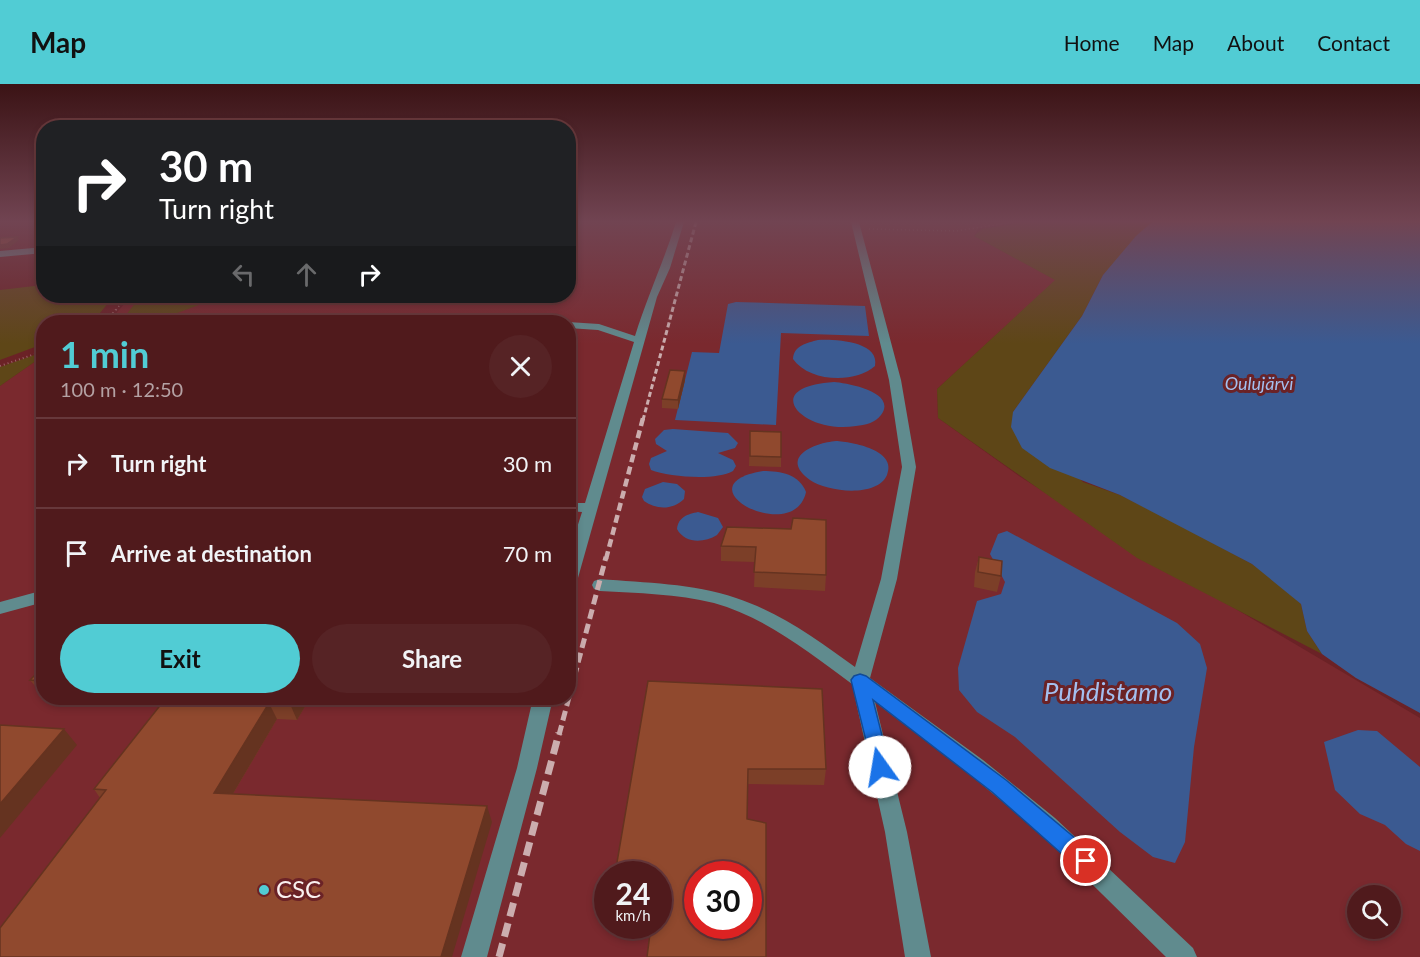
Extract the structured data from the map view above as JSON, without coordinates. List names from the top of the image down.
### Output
{
  "water": ["Oulujärvi", "Puhdistamo"],
  "places": ["CSC"],
  "page": {
    "header": "Map",
    "nav": [
      "Home",
      "Map",
      "About",
      "Contact"
    ],
    "turn": ["30 m", "Turn right"],
    "heading": ["1 min", "100 m · 12:50"],
    "list": [
      {
        "name": "Turn right",
        "value": "30 m"
      },
      {
        "name": "Arrive at destination",
        "value": "70 m"
      }
    ],
    "buttons": ["Exit", "Share"],
    "speed": "24 km/h",
    "limit": "30"
  }
}
